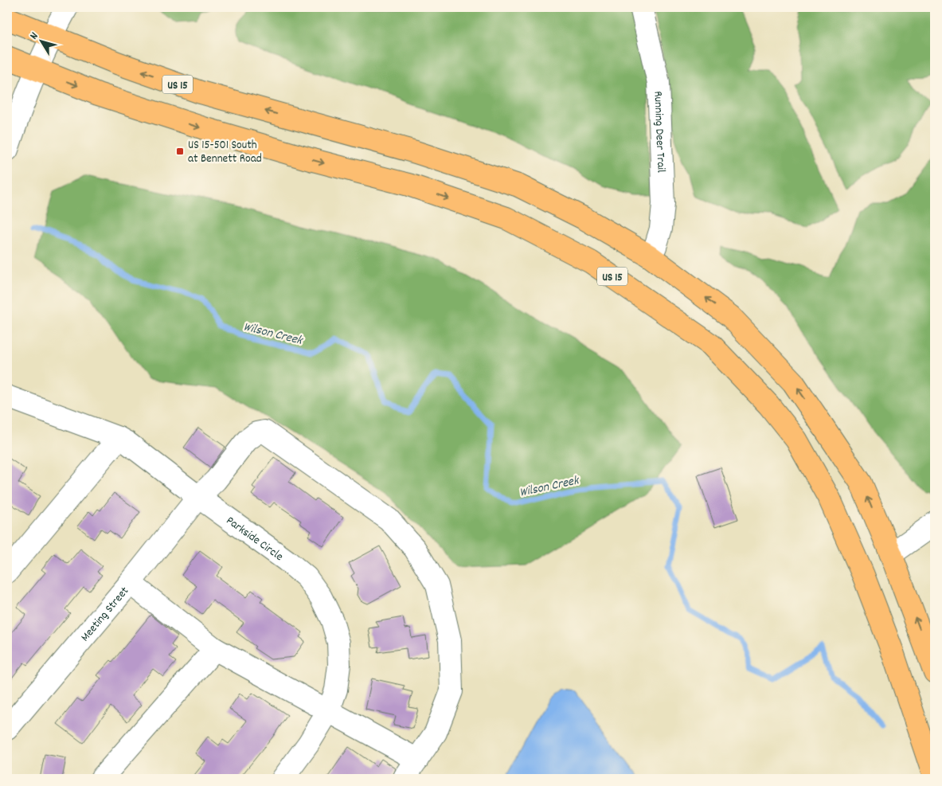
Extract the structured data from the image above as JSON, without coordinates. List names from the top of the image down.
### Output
{
  "streets": {
    "highway": ["US 15"],
    "street": ["Running Deer Trail", "Parkside Circle", "Meeting Street"]
  },
  "crossings": [
    ["US 15", "Running Deer Trail"],
    ["Parkside Circle", "Meeting Street"]
  ],
  "water": ["Wilson Creek"],
  "places": {
    "transit": ["US 15-501 South at Bennett Road"]
  },
  "north": "top left"
}
